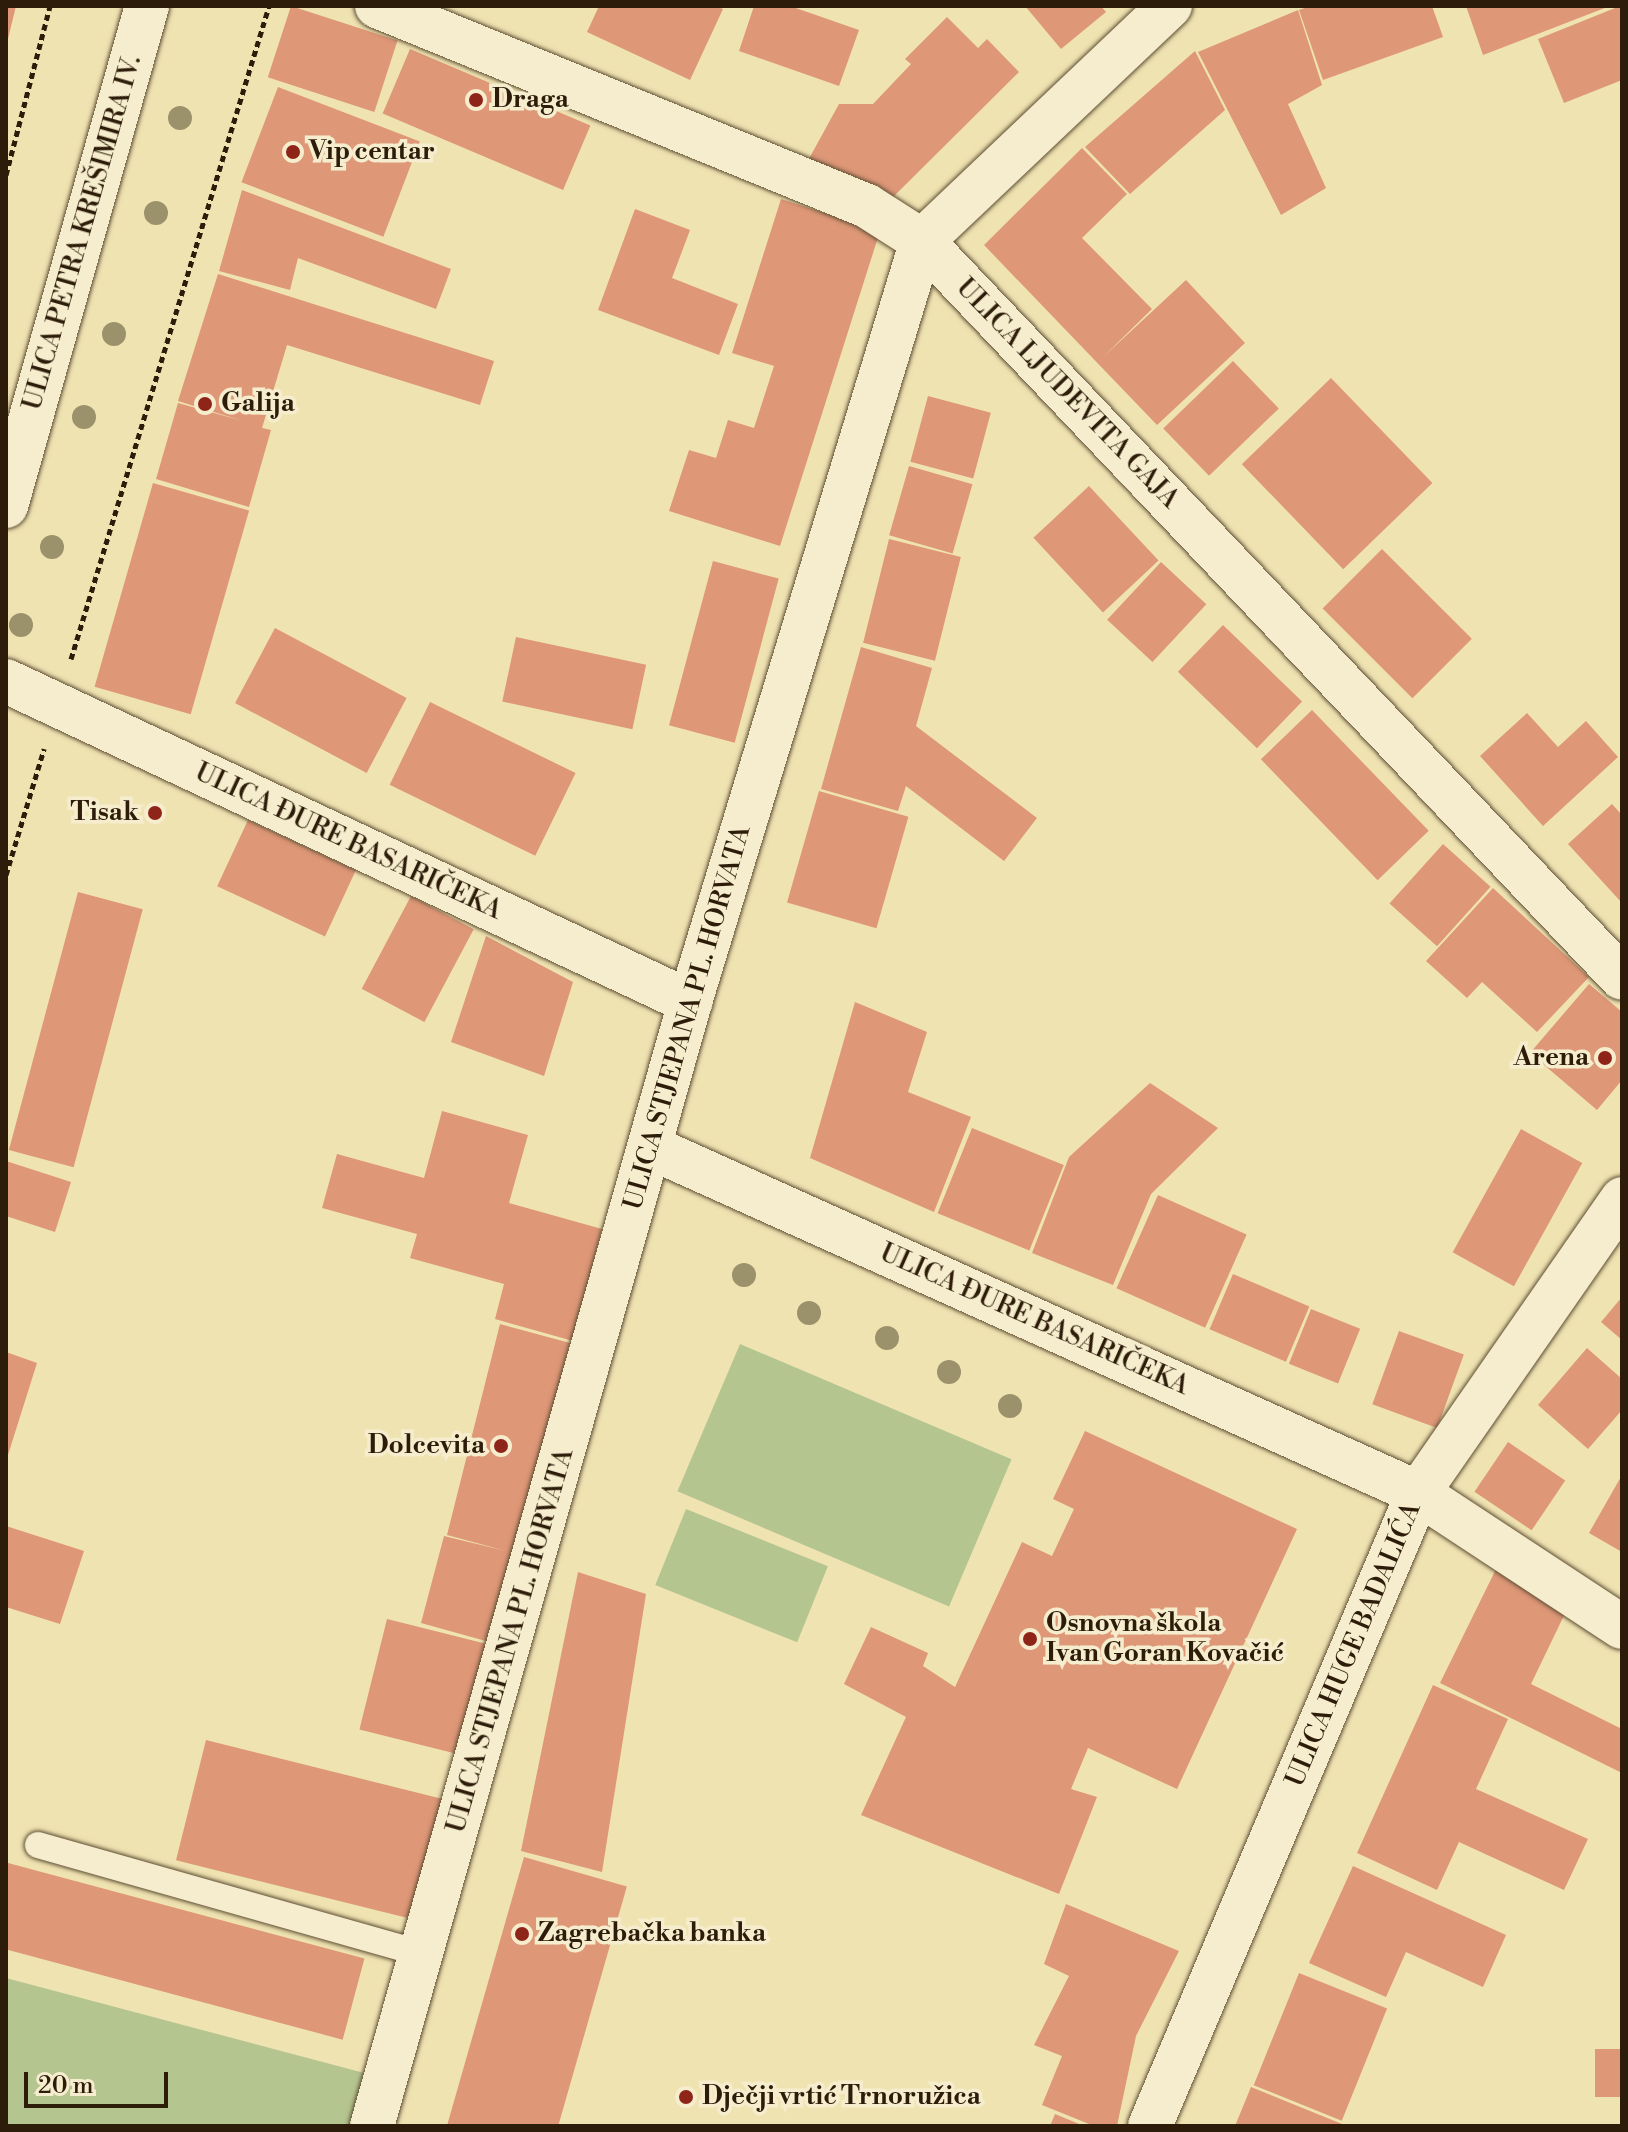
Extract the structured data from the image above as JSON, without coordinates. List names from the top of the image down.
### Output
{
  "streets": {
    "street": [
      "ULICA PETRA KREŠIMIRA IV.",
      "ULICA LJUDEVITA GAJA",
      "ULICA ĐURE BASARIČEKA",
      "ULICA STJEPANA PL. HORVATA",
      "ULICA HUGE BADALIĆA"
    ]
  },
  "crossings": [
    ["ULICA LJUDEVITA GAJA", "ULICA STJEPANA PL. HORVATA"],
    ["ULICA ĐURE BASARIČEKA", "ULICA STJEPANA PL. HORVATA"],
    ["ULICA ĐURE BASARIČEKA", "ULICA HUGE BADALIĆA"]
  ],
  "places": [
    "Draga",
    "Vip centar",
    "Galija",
    "Tisak",
    "Arena",
    "Dolcevita",
    "Osnovna škola Ivan Goran Kovačić",
    "Zagrebačka banka",
    "Dječji vrtić Trnoružica"
  ],
  "scale_bar": "20 m"
}
